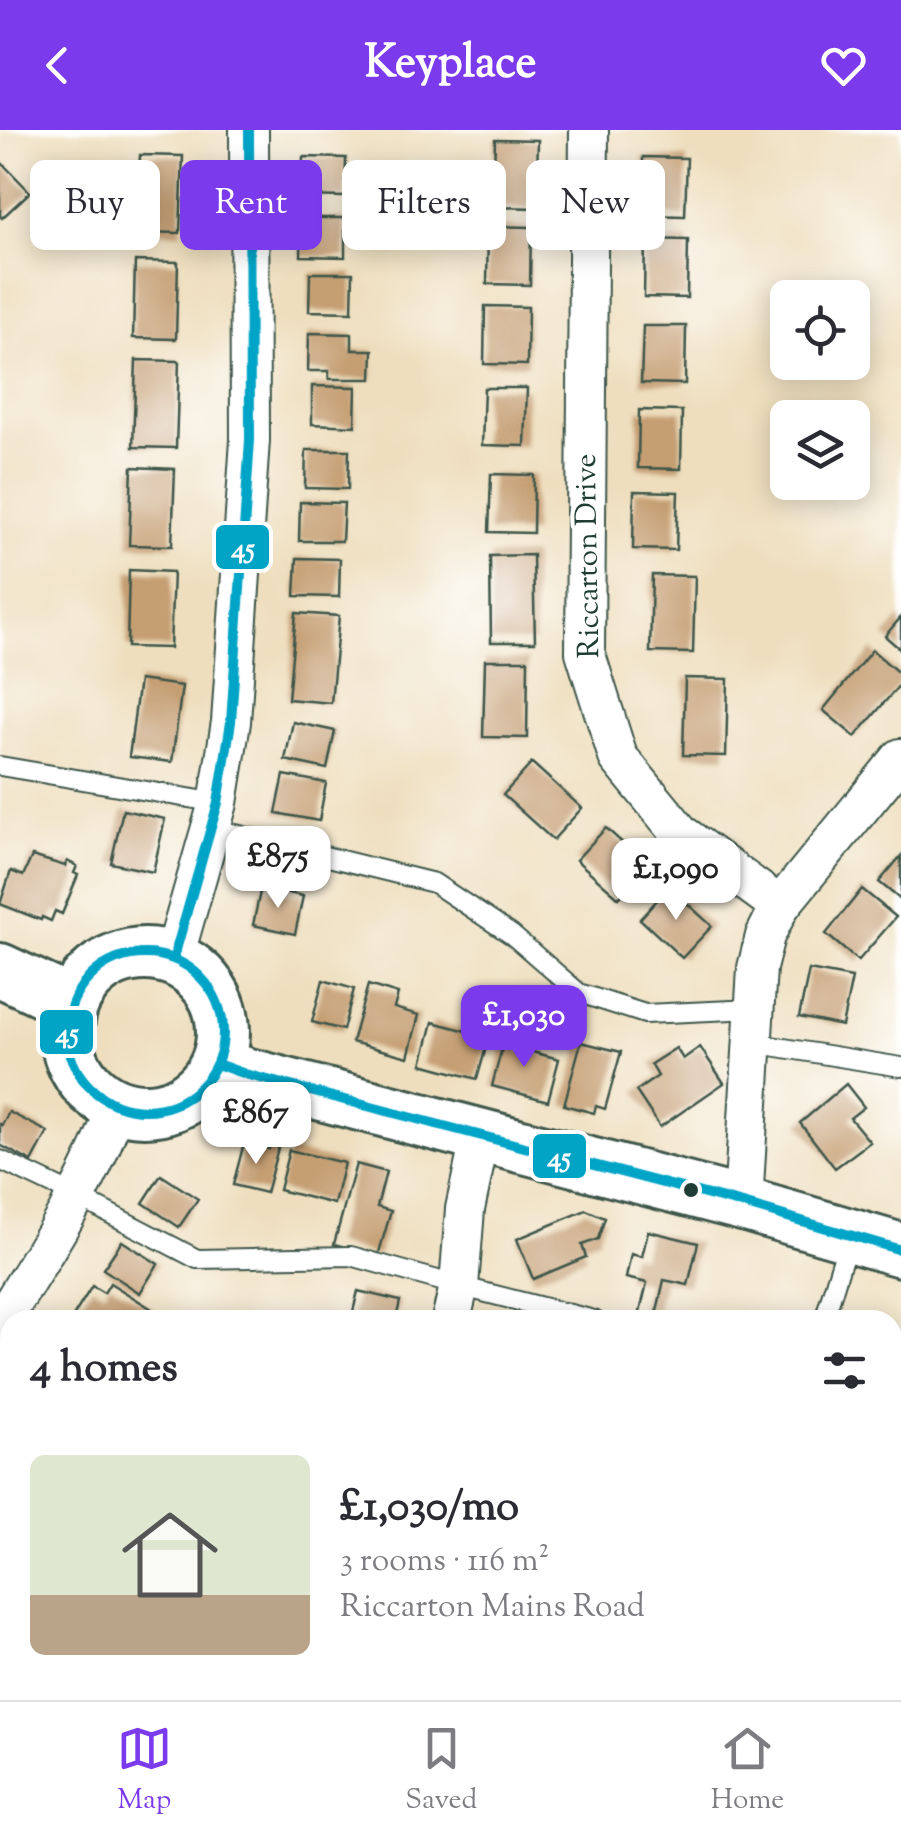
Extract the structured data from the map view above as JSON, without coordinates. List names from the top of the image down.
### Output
{
  "streets": {
    "street": ["Riccarton Drive"]
  },
  "lines": ["transit line 45"],
  "page": {
    "header": "Keyplace",
    "chip": [
      "Buy",
      "Rent",
      "Filters",
      "New"
    ],
    "price": [
      "£875",
      "£1,090",
      "£1,030",
      "£867"
    ],
    "heading": "4 homes",
    "list": [
      {
        "name": "£1,030/mo",
        "note": "3 rooms · 116 m² · Riccarton Mains Road"
      }
    ],
    "tabs": ["Map", "Saved", "Home"]
  }
}
